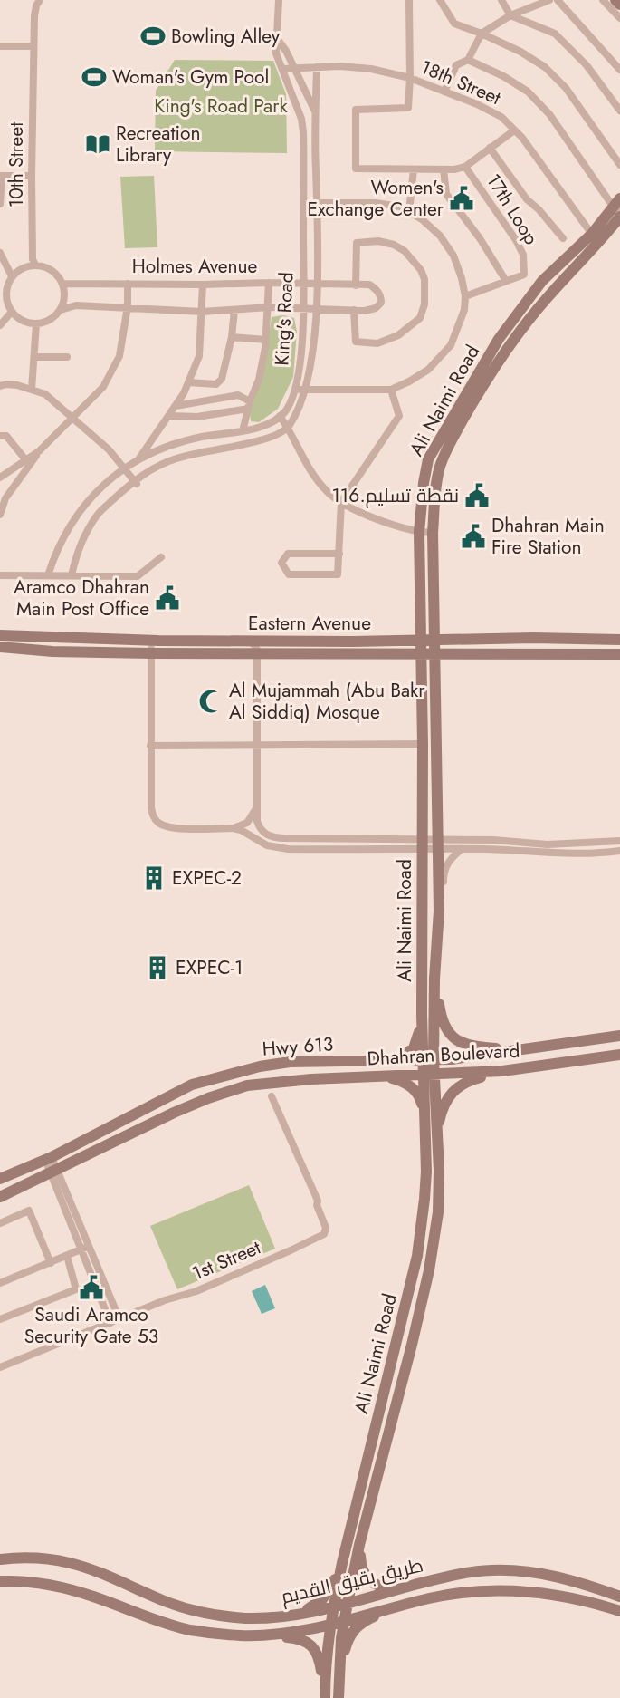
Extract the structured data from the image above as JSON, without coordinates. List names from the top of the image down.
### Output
{
  "streets": {
    "main road": [
      "Ali Naimi Road",
      "Eastern Avenue",
      "Hwy 613",
      "Dhahran Boulevard",
      "طريق بقيق القديم"
    ],
    "street": [
      "18th Street",
      "10th Street",
      "17th Loop",
      "Holmes Avenue",
      "King's Road",
      "1st Street"
    ]
  },
  "crossings": [
    ["18th Street", "King's Road"],
    ["18th Street", "Ali Naimi Road"],
    ["10th Street", "Holmes Avenue"],
    ["Holmes Avenue", "King's Road"],
    ["Ali Naimi Road", "Eastern Avenue"],
    ["Ali Naimi Road", "Hwy 613"],
    ["Ali Naimi Road", "Dhahran Boulevard"],
    ["Ali Naimi Road", "طريق بقيق القديم"]
  ],
  "parks": ["King's Road Park"],
  "places": {
    "sports": ["Bowling Alley", "Woman's Gym Pool"],
    "library": ["Recreation Library"],
    "public building": [
      "Women's Exchange Center",
      "نقطة تسليم.116",
      "Dhahran Main Fire Station",
      "Aramco Dhahran Main Post Office",
      "Saudi Aramco Security Gate 53"
    ],
    "mosque": ["Al Mujammah (Abu Bakr Al Siddiq) Mosque"],
    "building": ["EXPEC-2", "EXPEC-1"]
  }
}
